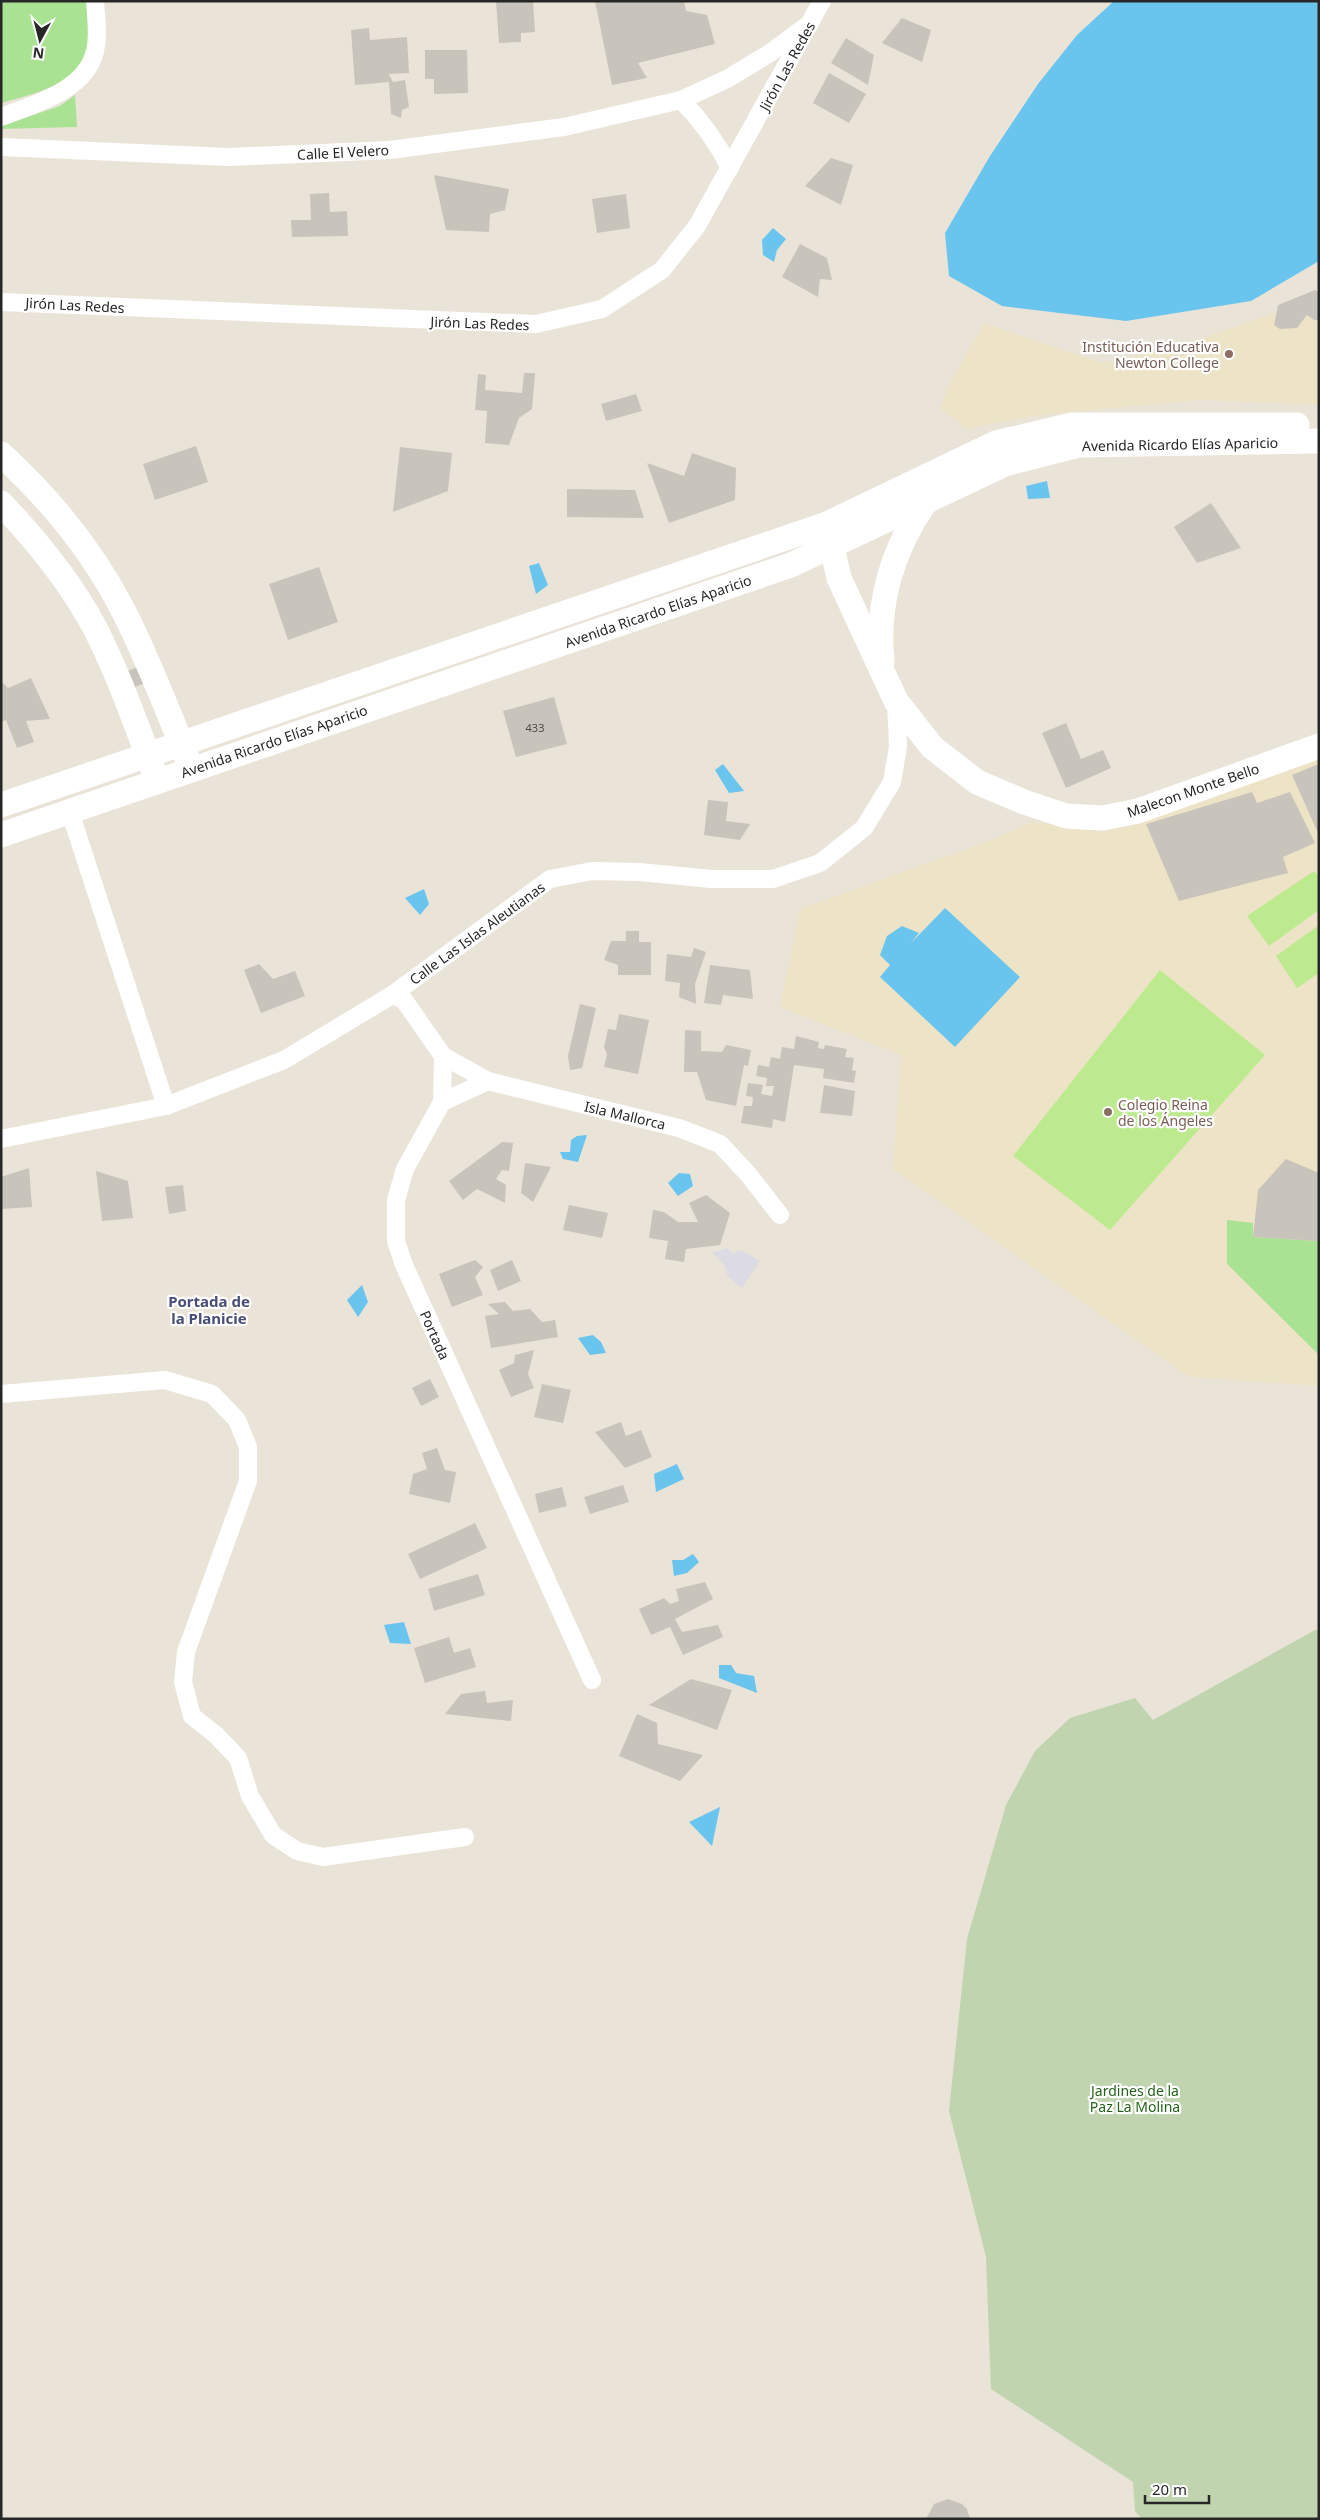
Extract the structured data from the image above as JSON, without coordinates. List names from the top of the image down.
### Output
{
  "streets": {
    "street": [
      "Jirón Las Redes",
      "Calle El Velero",
      "Avenida Ricardo Elías Aparicio",
      "Malecon Monte Bello",
      "Calle Las Islas Aleutianas",
      "Isla Mallorca",
      "Portada"
    ]
  },
  "crossings": [
    ["Jirón Las Redes", "Calle El Velero"],
    ["Avenida Ricardo Elías Aparicio", "Malecon Monte Bello"],
    ["Malecon Monte Bello", "Calle Las Islas Aleutianas"],
    ["Isla Mallorca", "Portada"]
  ],
  "districts": ["Portada de la Planicie"],
  "parks": ["Jardines de la Paz La Molina"],
  "places": ["Institución Educativa Newton College", "Colegio Reina de los Ángeles"],
  "house_numbers": ["433"],
  "scale_bar": "20 m",
  "north": "bottom"
}
